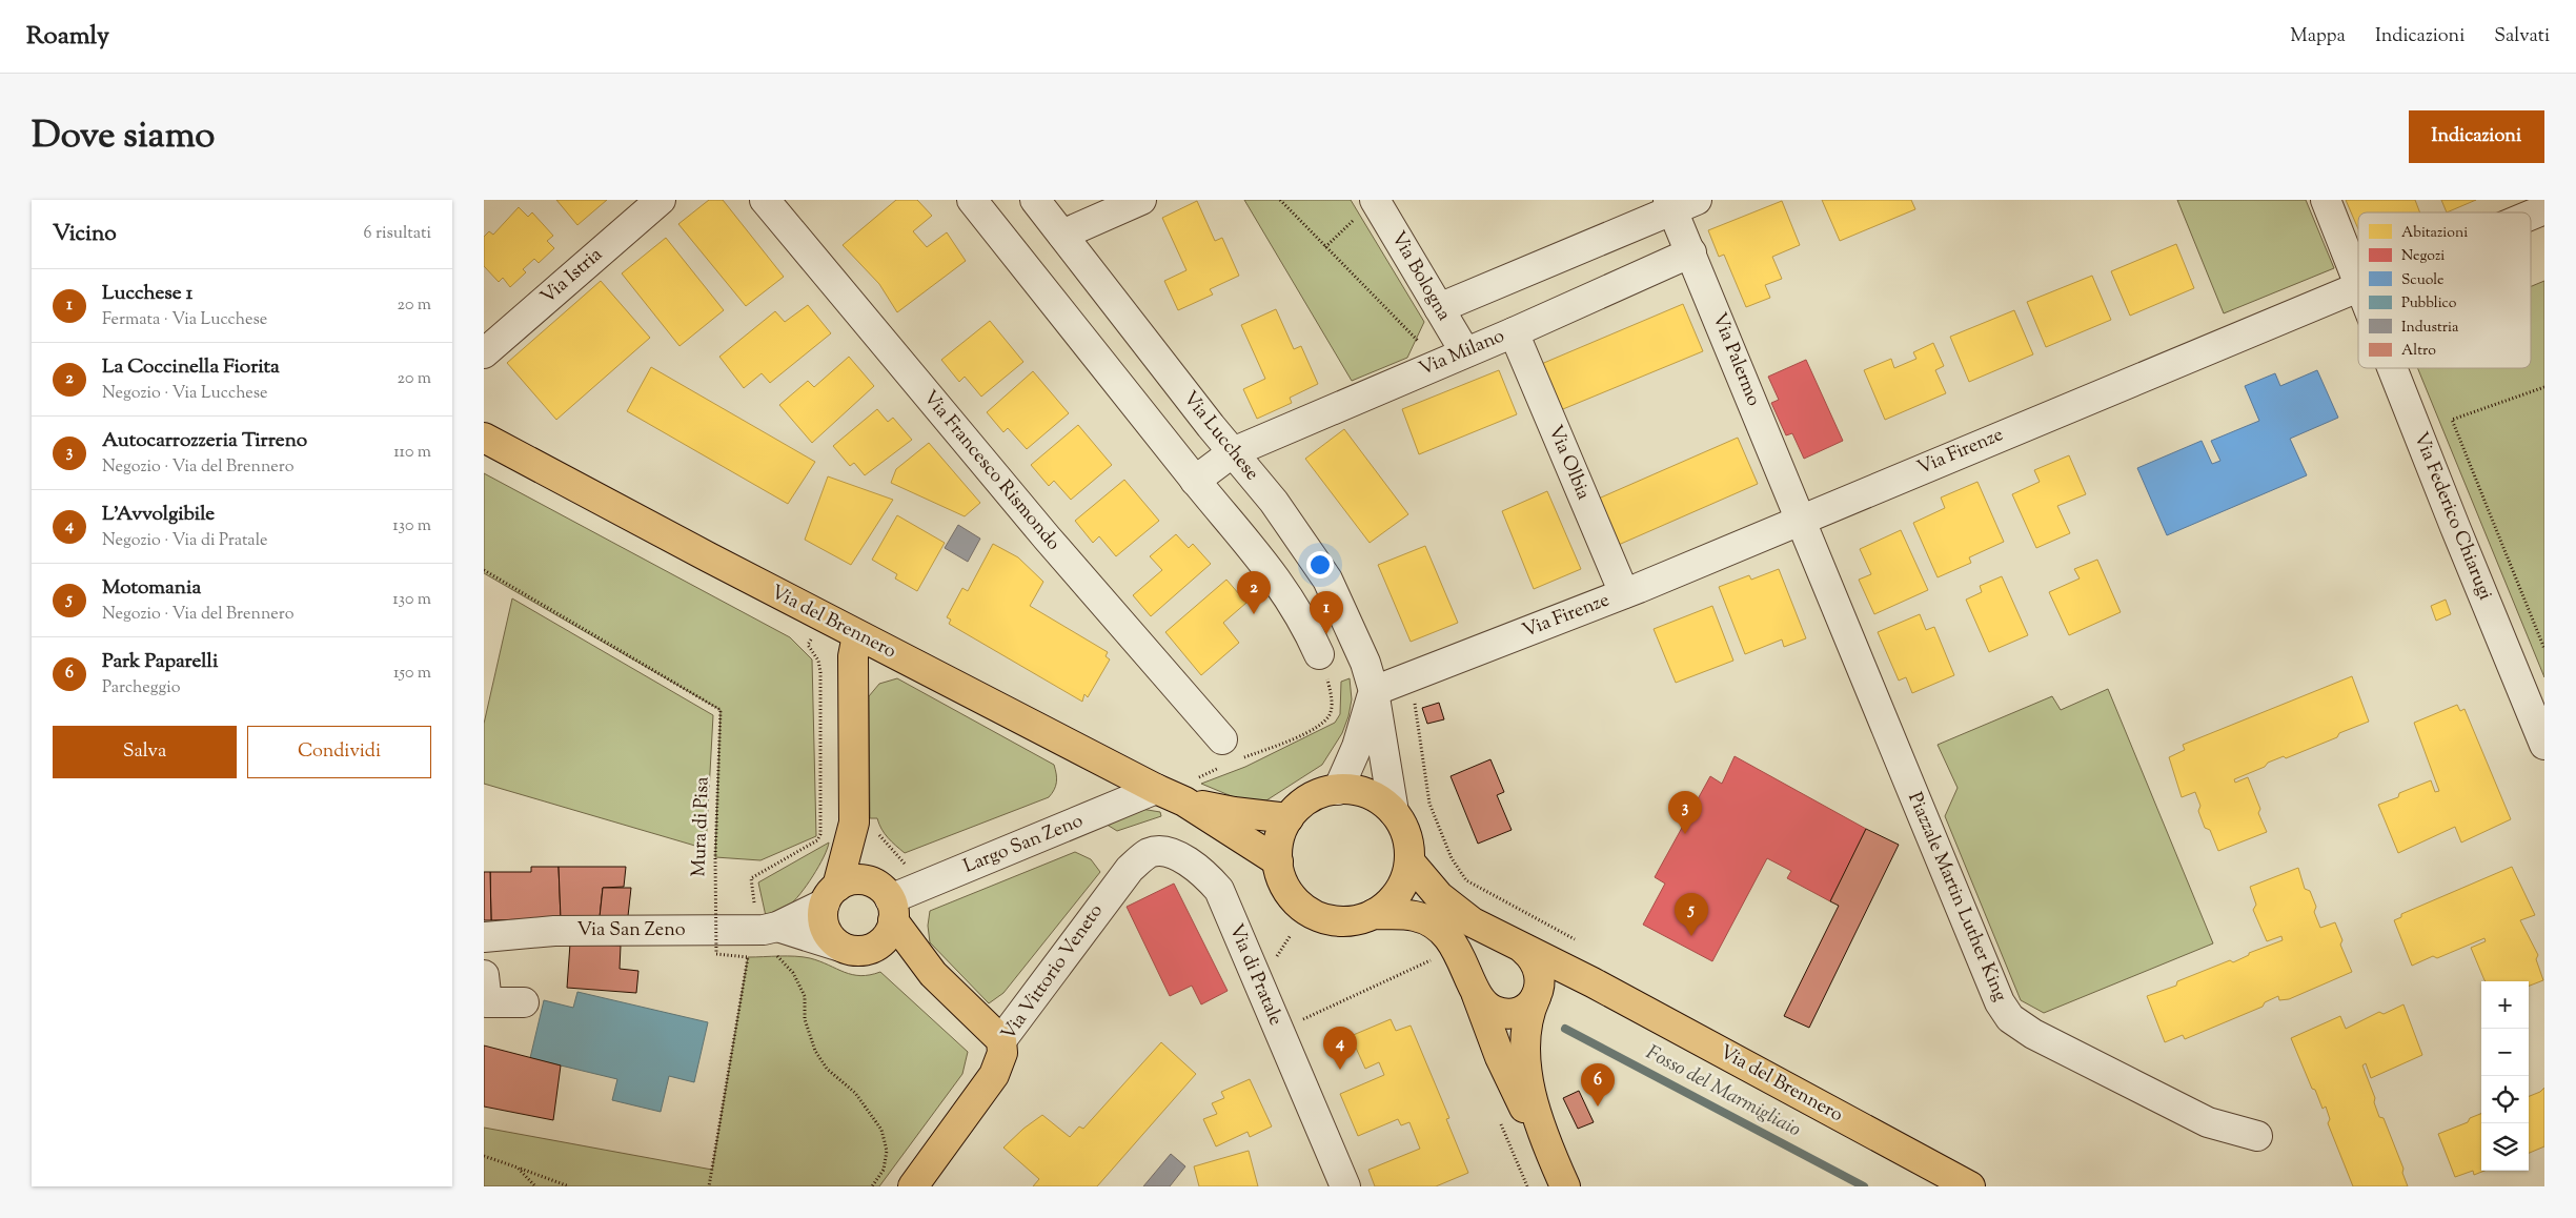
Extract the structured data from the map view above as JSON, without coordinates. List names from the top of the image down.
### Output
{
  "streets": {
    "main road": ["Via del Brennero", "Via Vittorio Veneto"],
    "street": [
      "Via Istria",
      "Via Bologna",
      "Via Milano",
      "Via Palermo",
      "Via Lucchese",
      "Via Firenze",
      "Via Olbia",
      "Via Francesco Rismondo",
      "Via Federico Chiarugi",
      "Largo San Zeno",
      "Piazzale Martin Luther King",
      "Via San Zeno",
      "Via di Pratale"
    ],
    "path": ["Mura di Pisa"]
  },
  "crossings": [
    ["Via Bologna", "Via Milano"],
    ["Via Milano", "Via Palermo"],
    ["Via Milano", "Via Lucchese"],
    ["Via Milano", "Via Olbia"],
    ["Via Palermo", "Via Firenze"],
    ["Via Palermo", "Piazzale Martin Luther King"],
    ["Via Lucchese", "Via Firenze"],
    ["Via Lucchese", "Via del Brennero"],
    ["Via Firenze", "Via Olbia"],
    ["Via Firenze", "Piazzale Martin Luther King"],
    ["Via del Brennero", "Largo San Zeno"],
    ["Mura di Pisa", "Via San Zeno"],
    ["Largo San Zeno", "Via San Zeno"],
    ["Via Vittorio Veneto", "Via di Pratale"]
  ],
  "water": ["Fosso del Marmigliaio"],
  "legend": [
    "Abitazioni",
    "Negozi",
    "Scuole",
    "Pubblico",
    "Industria",
    "Altro"
  ],
  "page": {
    "header": "Roamly",
    "nav": ["Mappa", "Indicazioni", "Salvati"],
    "title": "Dove siamo",
    "buttons": [
      "Indicazioni",
      ["Salva", "Condividi"]
    ],
    "heading": ["Vicino", "6 risultati"],
    "list": [
      {
        "mark": "1",
        "name": "Lucchese 1",
        "note": "Fermata · Via Lucchese",
        "value": "20 m"
      },
      {
        "mark": "2",
        "name": "La Coccinella Fiorita",
        "note": "Negozio · Via Lucchese",
        "value": "20 m"
      },
      {
        "mark": "3",
        "name": "Autocarrozzeria Tirreno",
        "note": "Negozio · Via del Brennero",
        "value": "110 m"
      },
      {
        "mark": "4",
        "name": "L'Avvolgibile",
        "note": "Negozio · Via di Pratale",
        "value": "130 m"
      },
      {
        "mark": "5",
        "name": "Motomania",
        "note": "Negozio · Via del Brennero",
        "value": "130 m"
      },
      {
        "mark": "6",
        "name": "Park Paparelli",
        "note": "Parcheggio",
        "value": "150 m"
      }
    ],
    "pins": [
      "2",
      "1",
      "3",
      "5",
      "4",
      "6"
    ],
    "map_buttons": ["+", "−"]
  }
}
